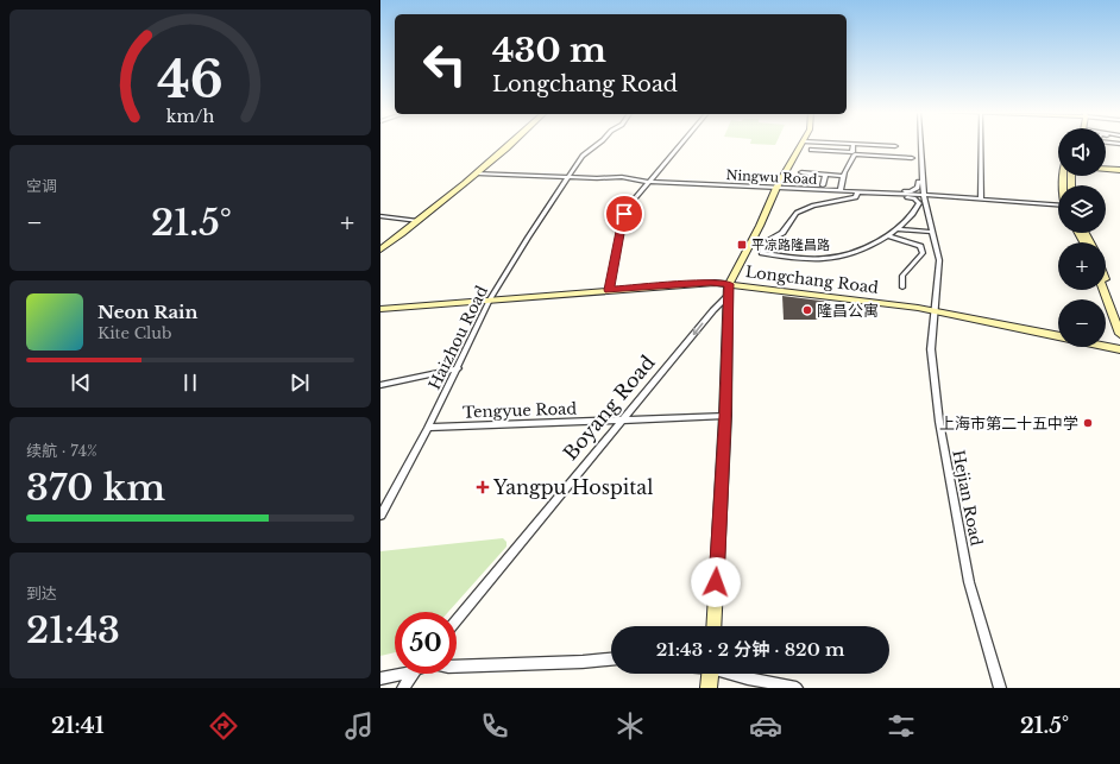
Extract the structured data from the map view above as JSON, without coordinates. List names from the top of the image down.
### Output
{
  "streets": {
    "main road": ["Longchang Road"],
    "street": [
      "Ningwu Road",
      "Haizhou Road",
      "Boyang Road",
      "Tengyue Road",
      "Hejian Road"
    ]
  },
  "crossings": [
    ["Ningwu Road", "Haizhou Road"],
    ["Ningwu Road", "Hejian Road"],
    ["Longchang Road", "Haizhou Road"],
    ["Longchang Road", "Boyang Road"],
    ["Longchang Road", "Hejian Road"],
    ["Haizhou Road", "Tengyue Road"],
    ["Boyang Road", "Tengyue Road"]
  ],
  "one_way": ["Boyang Road"],
  "places": {
    "transit": ["平凉路隆昌路"],
    "other": ["隆昌公寓", "上海市第二十五中学"],
    "health": ["Yangpu Hospital"]
  },
  "page": {
    "turn": ["430 m", "Longchang Road"],
    "map_buttons": ["+", "−"],
    "tile": [
      "空调",
      ["续航 · 74%", "370 km"],
      ["到达", "21:43"]
    ],
    "heat": ["−", "21.5°", "+"],
    "song": ["Neon Rain", "Kite Club"],
    "limit": "50",
    "trip": "21:43 · 2 分钟 · 820 m",
    "tabs": ["21:41", "21.5°"],
    "gauge": ["46", "km/h"]
  }
}
